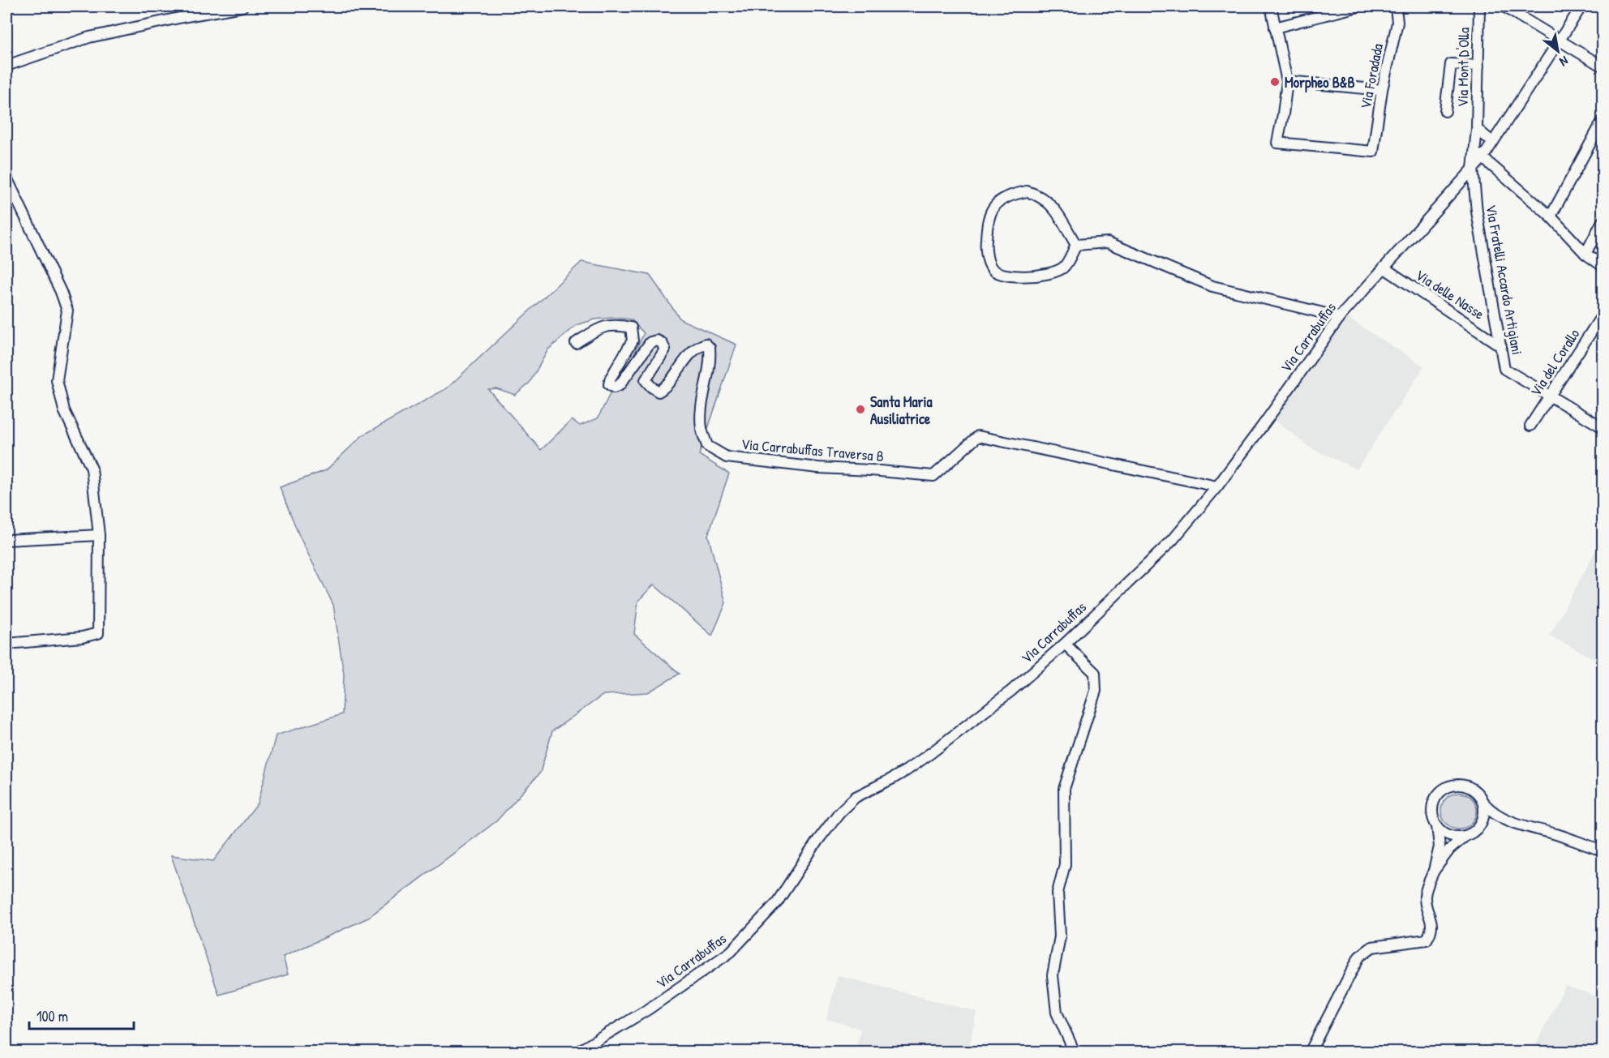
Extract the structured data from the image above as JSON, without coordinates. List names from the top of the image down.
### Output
{
  "streets": {
    "street": [
      "Via Mont D'Olla",
      "Via Foradada",
      "Via Fratelli Accardo Artigiani",
      "Via delle Nasse",
      "Via Carrabuffas",
      "Via del Corallo",
      "Via Carrabuffas Traversa B"
    ]
  },
  "crossings": [
    ["Via Mont D'Olla", "Via Fratelli Accardo Artigiani"],
    ["Via Mont D'Olla", "Via Carrabuffas"],
    ["Via Fratelli Accardo Artigiani", "Via delle Nasse"],
    ["Via Fratelli Accardo Artigiani", "Via Carrabuffas"],
    ["Via Fratelli Accardo Artigiani", "Via del Corallo"],
    ["Via delle Nasse", "Via Carrabuffas"],
    ["Via Carrabuffas", "Via Carrabuffas Traversa B"]
  ],
  "places": ["Morpheo B&B", "Santa Maria Ausiliatrice"],
  "scale_bar": "100 m",
  "north": "bottom right"
}
